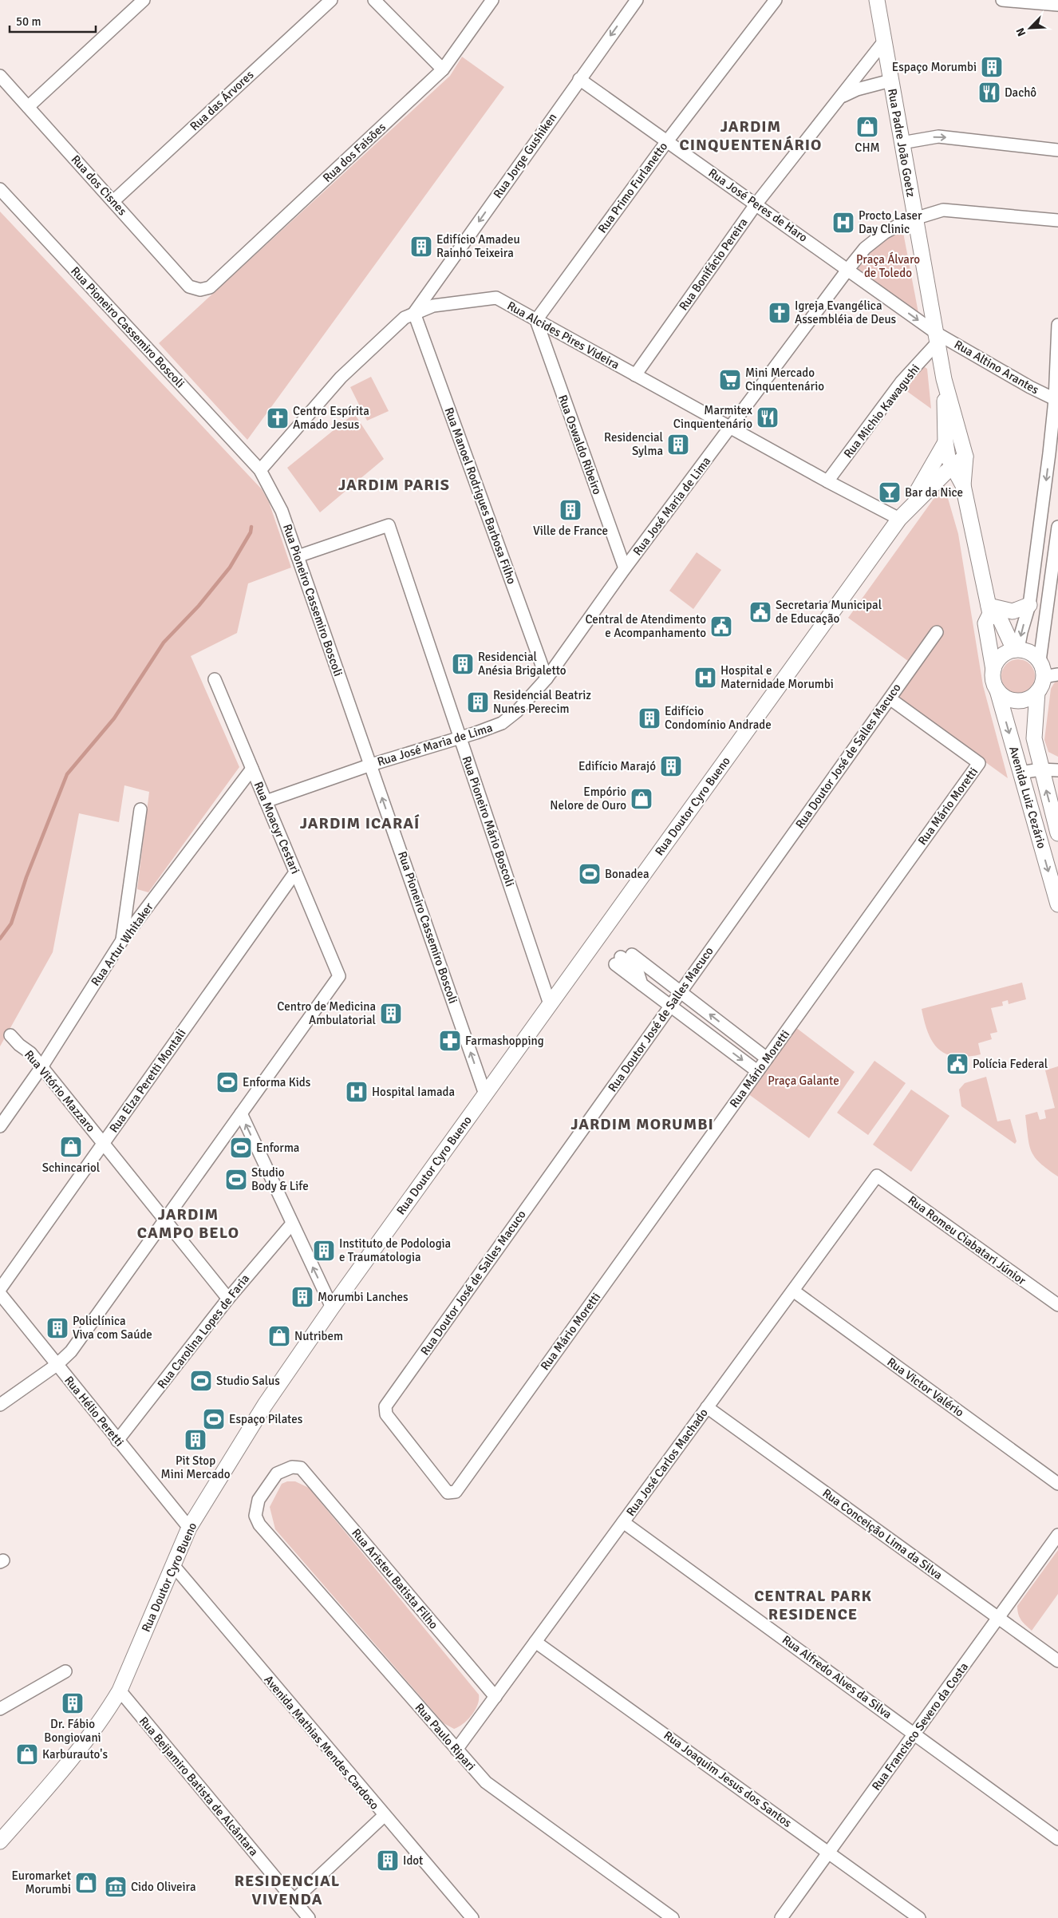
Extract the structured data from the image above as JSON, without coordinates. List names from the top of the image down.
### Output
{
  "streets": {
    "street": [
      "Rua das Árvores",
      "Rua Padre João Goetz",
      "Rua dos Faisões",
      "Rua Jorge Gushiken",
      "Rua dos Cisnes",
      "Rua Primo Furlanetto",
      "Rua José Peres de Haro",
      "Rua Bonifácio Pereira",
      "Rua Pioneiro Cassemiro Boscoli",
      "Rua Alcides Pires Videira",
      "Rua Altino Arantes",
      "Rua Michio Kawagushi",
      "Rua Oswaldo Ribeiro",
      "Rua Manoel Rodrigues Barbosa Filho",
      "Rua José Maria de Lima",
      "Rua Doutor José de Salles Macuco",
      "Avenida Luiz Cezário",
      "Rua Doutor Cyro Bueno",
      "Rua Mário Moretti",
      "Rua Pioneiro Mário Boscoli",
      "Rua Moacyr Cestari",
      "Rua Artur Whitaker",
      "Rua Elza Peretti Montali",
      "Rua Vitório Mazzaro",
      "Rua Romeu Ciabatari Júnior",
      "Rua Carolina Lopes de Faria",
      "Rua Victor Valério",
      "Rua Hélio Peretti",
      "Rua José Carlos Machado",
      "Rua Conceição Lima da Silva",
      "Rua Aristeu Batista Filho",
      "Rua Alfredo Alves da Silva",
      "Rua Francisco Severo da Costa",
      "Rua Paulo Ripari",
      "Avenida Mathias Mendes Cardoso",
      "Rua Joaquim Jesus dos Santos",
      "Rua Beijamiro Batista de Alcântara"
    ]
  },
  "crossings": [
    ["Rua das Árvores", "Rua dos Cisnes"],
    ["Rua Padre João Goetz", "Rua José Peres de Haro"],
    ["Rua Padre João Goetz", "Rua Bonifácio Pereira"],
    ["Rua Padre João Goetz", "Rua Altino Arantes"],
    ["Rua Padre João Goetz", "Rua Michio Kawagushi"],
    ["Rua Padre João Goetz", "Rua José Maria de Lima"],
    ["Rua Padre João Goetz", "Rua Doutor Cyro Bueno"],
    ["Rua dos Faisões", "Rua dos Cisnes"],
    ["Rua Jorge Gushiken", "Rua José Peres de Haro"],
    ["Rua Jorge Gushiken", "Rua Alcides Pires Videira"],
    ["Rua Jorge Gushiken", "Rua Manoel Rodrigues Barbosa Filho"],
    ["Rua Primo Furlanetto", "Rua José Peres de Haro"],
    ["Rua Primo Furlanetto", "Rua Alcides Pires Videira"],
    ["Rua Primo Furlanetto", "Rua Oswaldo Ribeiro"],
    ["Rua José Peres de Haro", "Rua Bonifácio Pereira"],
    ["Rua José Peres de Haro", "Rua Altino Arantes"],
    ["Rua José Peres de Haro", "Rua Michio Kawagushi"],
    ["Rua José Peres de Haro", "Rua José Maria de Lima"],
    ["Rua Bonifácio Pereira", "Rua Alcides Pires Videira"],
    ["Rua Pioneiro Cassemiro Boscoli", "Rua Alcides Pires Videira"],
    ["Rua Pioneiro Cassemiro Boscoli", "Rua José Maria de Lima"],
    ["Rua Pioneiro Cassemiro Boscoli", "Rua Doutor Cyro Bueno"],
    ["Rua Pioneiro Cassemiro Boscoli", "Rua Pioneiro Mário Boscoli"],
    ["Rua Alcides Pires Videira", "Rua Michio Kawagushi"],
    ["Rua Alcides Pires Videira", "Rua Oswaldo Ribeiro"],
    ["Rua Alcides Pires Videira", "Rua Manoel Rodrigues Barbosa Filho"],
    ["Rua Alcides Pires Videira", "Rua José Maria de Lima"],
    ["Rua Alcides Pires Videira", "Rua Doutor Cyro Bueno"],
    ["Rua Altino Arantes", "Rua Michio Kawagushi"],
    ["Rua Oswaldo Ribeiro", "Rua José Maria de Lima"],
    ["Rua Manoel Rodrigues Barbosa Filho", "Rua José Maria de Lima"],
    ["Rua José Maria de Lima", "Rua Pioneiro Mário Boscoli"],
    ["Rua José Maria de Lima", "Rua Moacyr Cestari"],
    ["Rua Doutor José de Salles Macuco", "Rua Mário Moretti"],
    ["Rua Doutor Cyro Bueno", "Rua Pioneiro Mário Boscoli"],
    ["Rua Doutor Cyro Bueno", "Rua Hélio Peretti"],
    ["Rua Doutor Cyro Bueno", "Avenida Mathias Mendes Cardoso"],
    ["Rua Doutor Cyro Bueno", "Rua Beijamiro Batista de Alcântara"],
    ["Rua Moacyr Cestari", "Rua Artur Whitaker"],
    ["Rua Moacyr Cestari", "Rua Elza Peretti Montali"],
    ["Rua Artur Whitaker", "Rua Vitório Mazzaro"],
    ["Rua Elza Peretti Montali", "Rua Vitório Mazzaro"],
    ["Rua Vitório Mazzaro", "Rua Carolina Lopes de Faria"],
    ["Rua Romeu Ciabatari Júnior", "Rua José Carlos Machado"],
    ["Rua Carolina Lopes de Faria", "Rua Hélio Peretti"],
    ["Rua Victor Valério", "Rua José Carlos Machado"],
    ["Rua José Carlos Machado", "Rua Conceição Lima da Silva"],
    ["Rua José Carlos Machado", "Rua Aristeu Batista Filho"],
    ["Rua José Carlos Machado", "Rua Alfredo Alves da Silva"],
    ["Rua José Carlos Machado", "Rua Paulo Ripari"],
    ["Rua José Carlos Machado", "Rua Joaquim Jesus dos Santos"],
    ["Rua Conceição Lima da Silva", "Rua Francisco Severo da Costa"],
    ["Rua Aristeu Batista Filho", "Rua Paulo Ripari"],
    ["Rua Alfredo Alves da Silva", "Rua Francisco Severo da Costa"],
    ["Rua Francisco Severo da Costa", "Rua Joaquim Jesus dos Santos"]
  ],
  "one_way": ["Rua Jorge Gushiken"],
  "districts": [
    "JARDIM CINQUENTENÁRIO",
    "JARDIM PARIS",
    "JARDIM ICARAÍ",
    "JARDIM MORUMBI",
    "JARDIM CAMPO BELO",
    "CENTRAL PARK RESIDENCE",
    "RESIDENCIAL VIVENDA"
  ],
  "parks": ["Praça Álvaro de Toledo", "Praça Galante"],
  "places": {
    "building": [
      "Espaço Morumbi",
      "Edifício Amadeu Rainho Teixeira",
      "Residencial Sylma",
      "Ville de France",
      "Residencial Anésia Brigaletto",
      "Residencial Beatriz Nunes Perecim",
      "Edifício Condomínio Andrade",
      "Edifício Marajó",
      "Centro de Medicina Ambulatorial",
      "Instituto de Podologia e Traumatologia",
      "Morumbi Lanches",
      "Policlínica Viva com Saúde",
      "Pit Stop Mini Mercado",
      "Dr. Fábio Bongiovani",
      "Idot"
    ],
    "restaurant": ["Dachô", "Marmitex Cinquentenário"],
    "shop": [
      "CHM",
      "Empório Nelore de Ouro",
      "Schincariol",
      "Nutribem",
      "Karburauto's",
      "Euromarket Morumbi"
    ],
    "hospital": ["Procto Laser Day Clinic", "Hospital e Maternidade Morumbi", "Hospital Iamada"],
    "church": ["Igreja Evangélica Assembléia de Deus", "Centro Espírita Amado Jesus"],
    "supermarket": ["Mini Mercado Cinquentenário"],
    "bar": ["Bar da Nice"],
    "public building": ["Secretaria Municipal de Educação", "Central de Atendimento e Acompanhamento", "Polícia Federal"],
    "sports": [
      "Bonadea",
      "Enforma Kids",
      "Enforma",
      "Studio Body & Life",
      "Studio Salus",
      "Espaço Pilates"
    ],
    "pharmacy": ["Farmashopping"],
    "museum": ["Cido Oliveira"]
  },
  "scale_bar": "50 m",
  "north": "bottom left"
}
